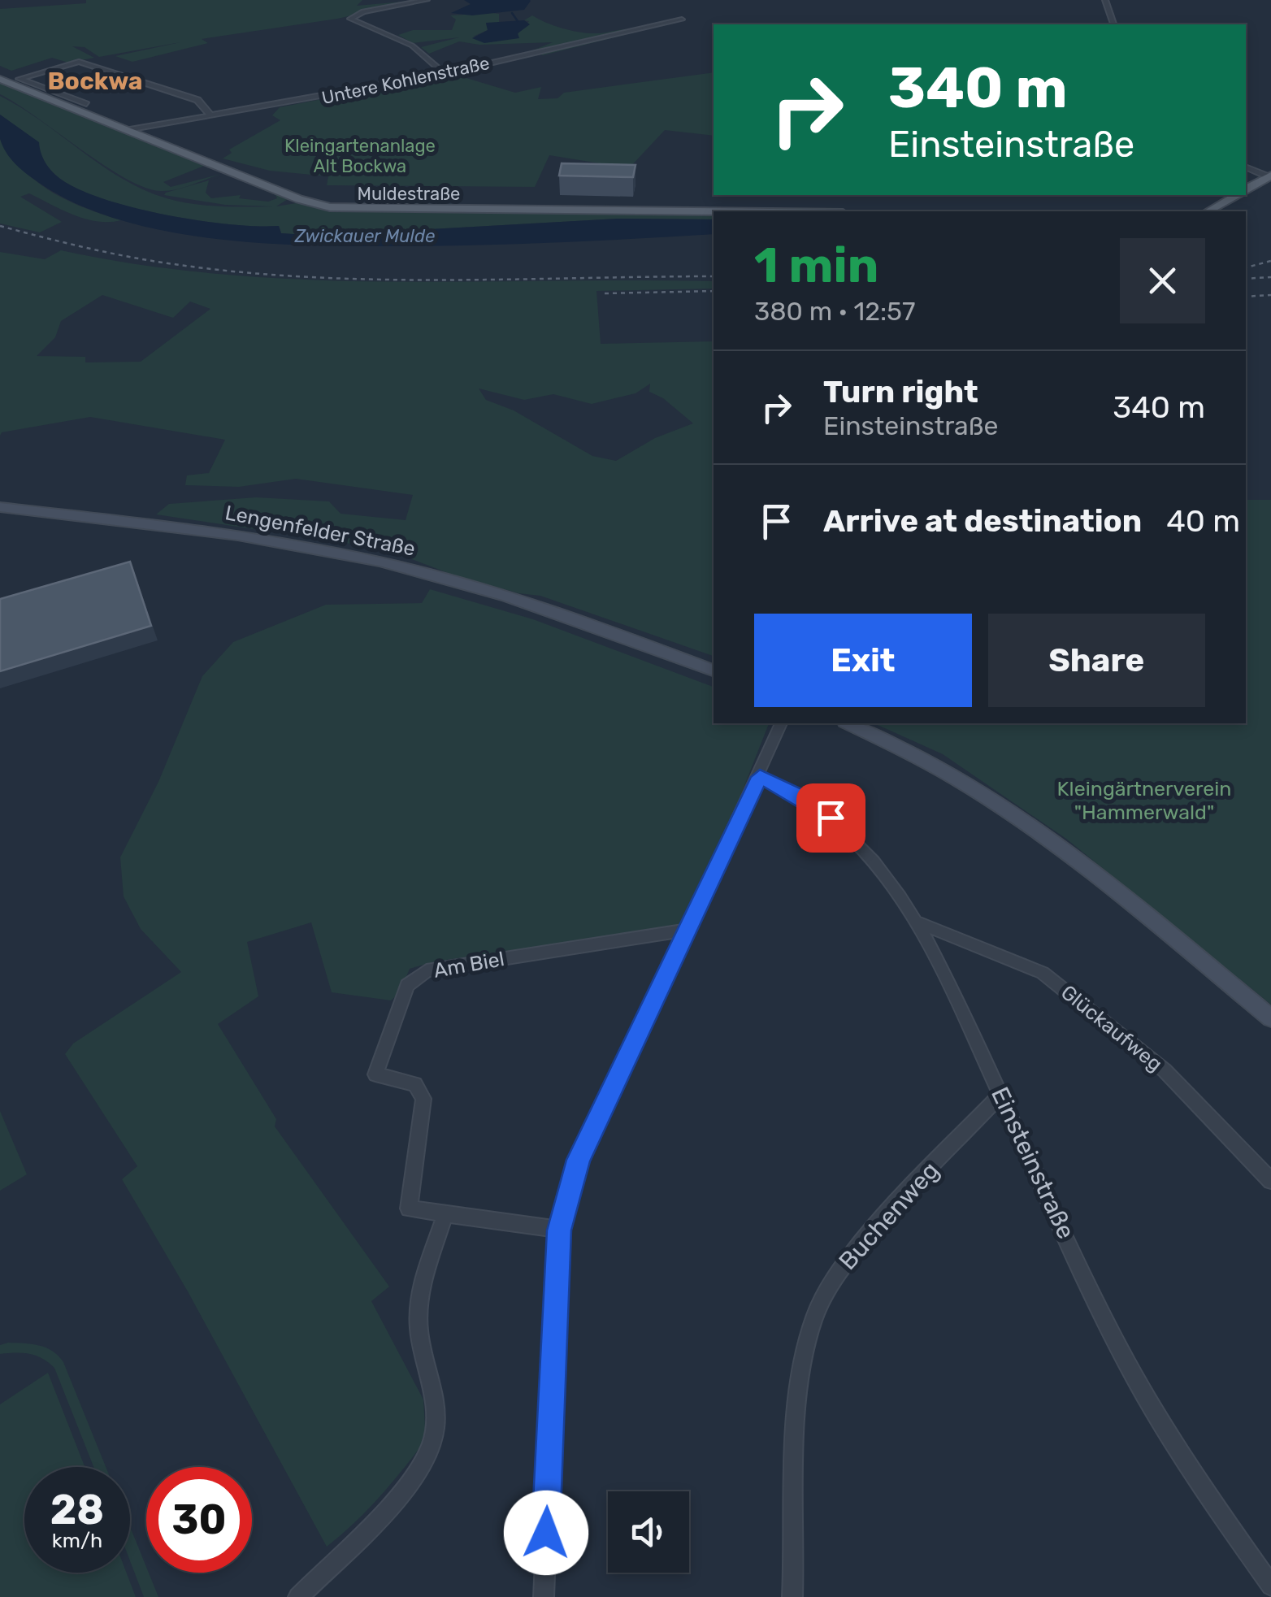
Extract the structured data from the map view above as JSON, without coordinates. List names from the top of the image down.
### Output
{
  "streets": {
    "main road": ["Muldestraße", "Lengenfelder Straße"],
    "street": [
      "Untere Kohlenstraße",
      "Am Biel",
      "Glückaufweg",
      "Einsteinstraße",
      "Buchenweg"
    ]
  },
  "crossings": [
    ["Untere Kohlenstraße", "Muldestraße"],
    ["Glückaufweg", "Einsteinstraße"],
    ["Einsteinstraße", "Buchenweg"]
  ],
  "districts": ["Bockwa"],
  "water": ["Zwickauer Mulde"],
  "parks": ["Kleingartenanlage Alt Bockwa", "Kleingärtnerverein \"Hammerwald\""],
  "page": {
    "turn": ["340 m", "Einsteinstraße"],
    "heading": ["1 min", "380 m · 12:57"],
    "list": [
      {
        "name": "Turn right",
        "note": "Einsteinstraße",
        "value": "340 m"
      },
      {
        "name": "Arrive at destination",
        "value": "40 m"
      }
    ],
    "buttons": ["Exit", "Share"],
    "speed": "28 km/h",
    "limit": "30"
  }
}
